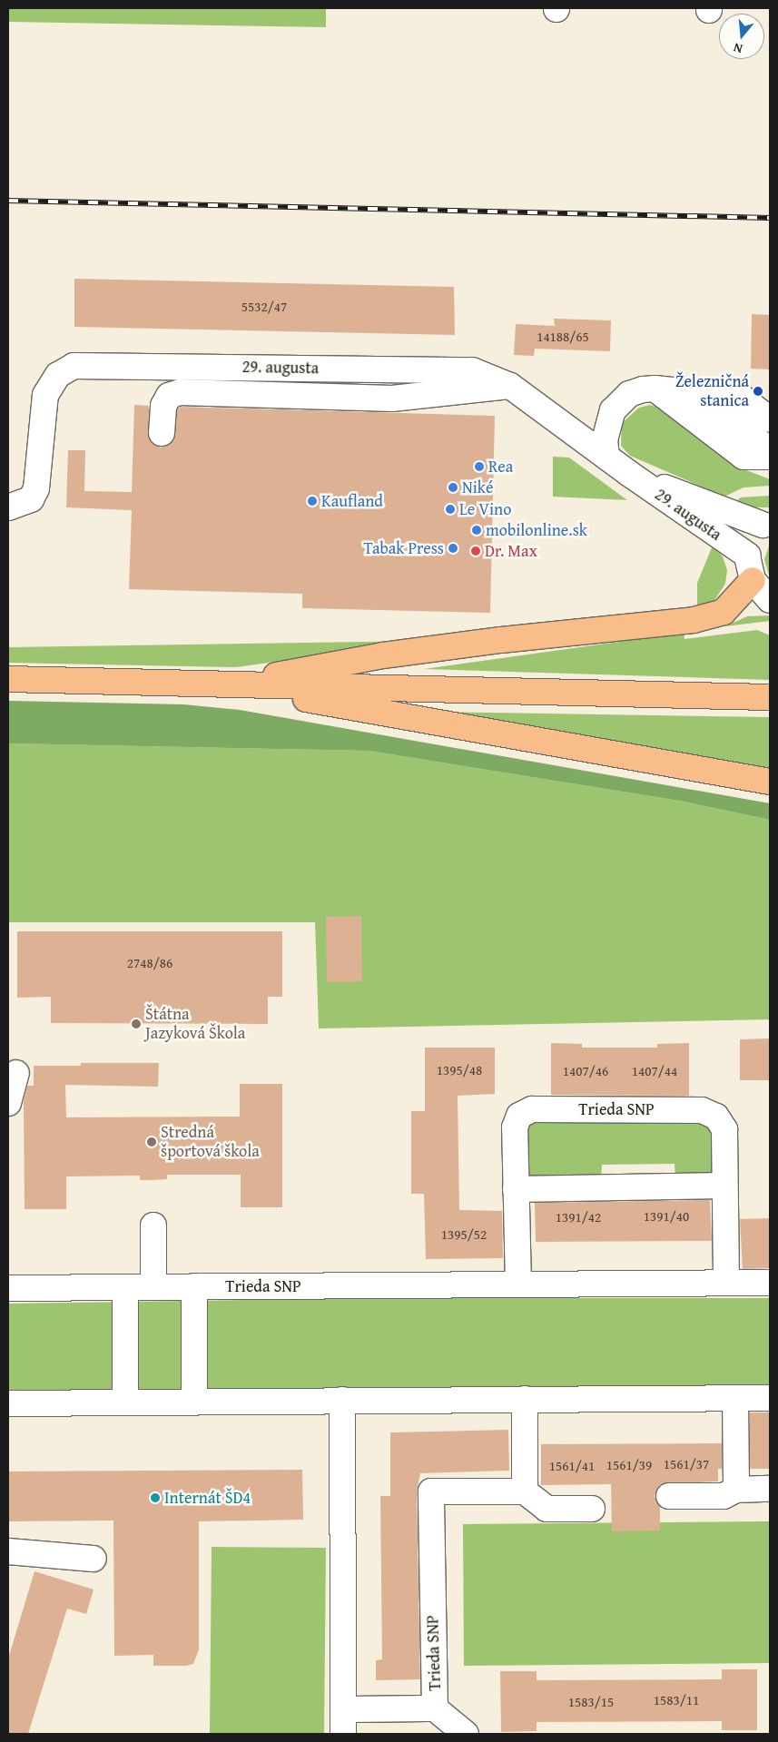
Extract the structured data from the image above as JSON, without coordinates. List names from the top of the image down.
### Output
{
  "streets": {
    "street": ["29. augusta", "Trieda SNP"]
  },
  "places": [
    "Železničná stanica",
    "Rea",
    "Niké",
    "Kaufland",
    "Le Vino",
    "mobilonline.sk",
    "Tabak Press",
    "Dr. Max",
    "Štátna Jazyková Škola",
    "Stredná športová škola",
    "Internát ŠD4"
  ],
  "house_numbers": [
    "5532/47",
    "14188/65",
    "2748/86",
    "1395/48",
    "1407/46",
    "1407/44",
    "1391/40",
    "1391/42",
    "1395/52",
    "1561/37",
    "1561/39",
    "1561/41",
    "1583/11",
    "1583/15"
  ],
  "north": "bottom"
}
